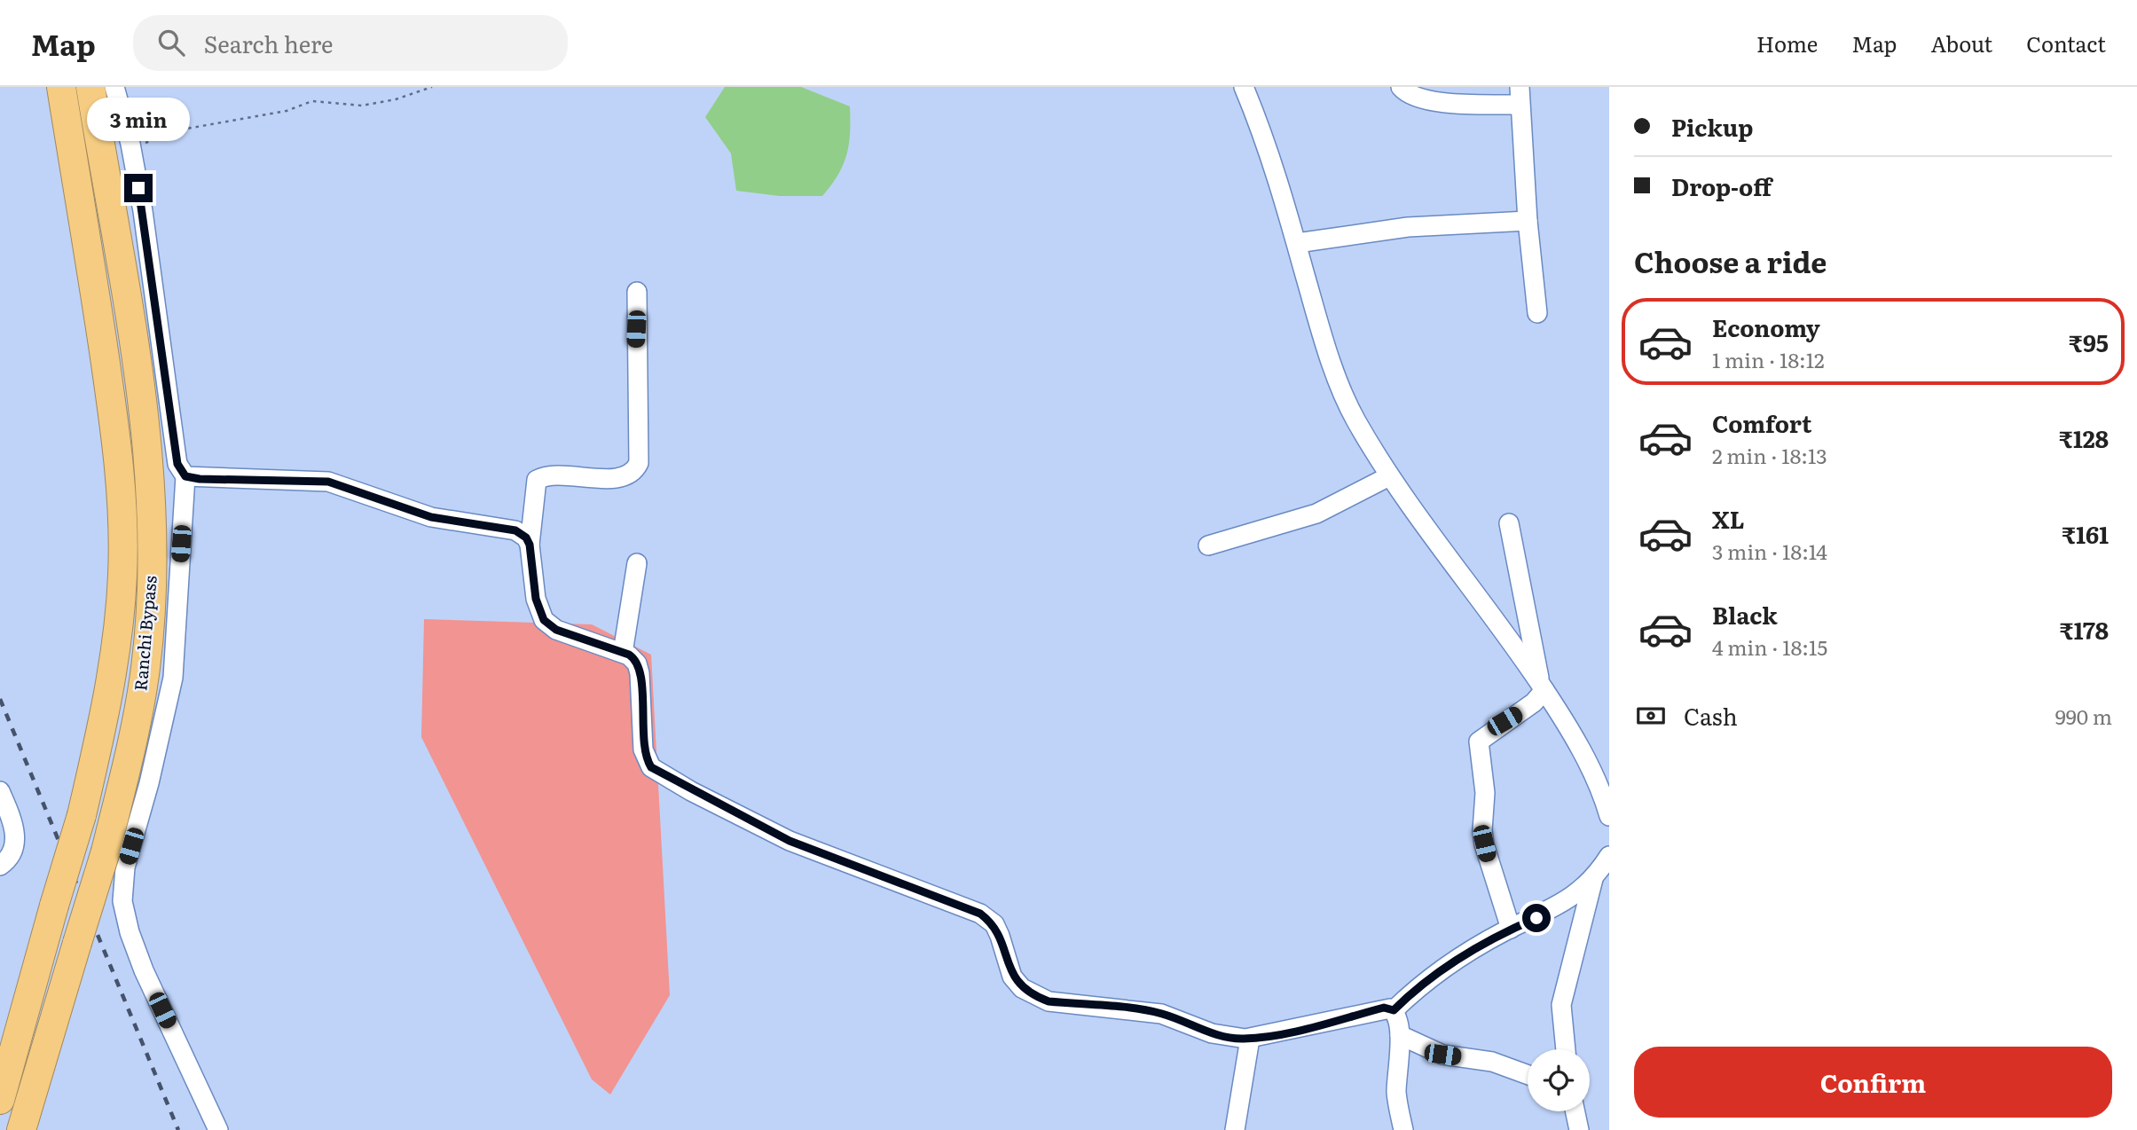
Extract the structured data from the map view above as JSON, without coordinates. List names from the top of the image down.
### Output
{
  "streets": {
    "highway": ["Ranchi Bypass"]
  },
  "page": {
    "header": "Map",
    "search": "Search here",
    "nav": [
      "Home",
      "Map",
      "About",
      "Contact"
    ],
    "banner": ["Pickup", "Drop-off"],
    "bubble": "3 min",
    "heading": "Choose a ride",
    "list": [
      {
        "name": "Economy",
        "note": "1 min · 18:12",
        "value": "₹95"
      },
      {
        "name": "Comfort",
        "note": "2 min · 18:13",
        "value": "₹128"
      },
      {
        "name": "XL",
        "note": "3 min · 18:14",
        "value": "₹161"
      },
      {
        "name": "Black",
        "note": "4 min · 18:15",
        "value": "₹178"
      }
    ],
    "pay": ["Cash", "990 m"],
    "buttons": "Confirm"
  }
}
